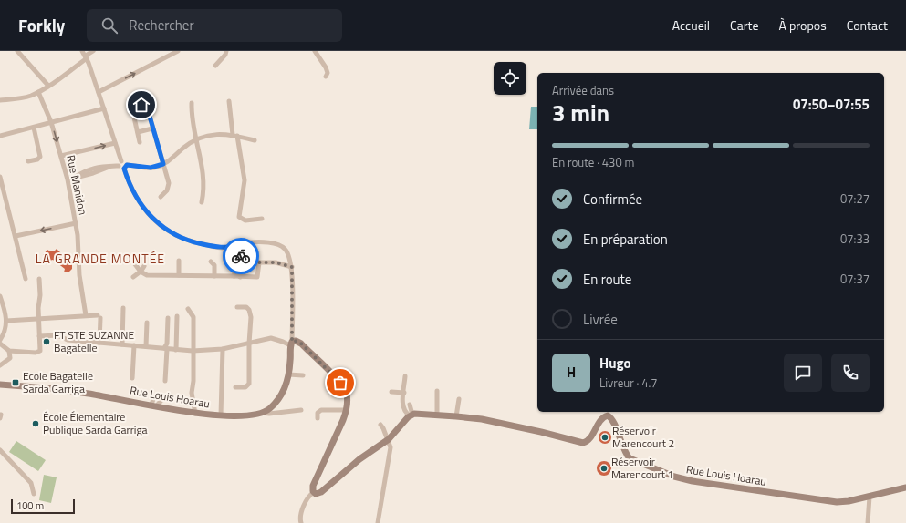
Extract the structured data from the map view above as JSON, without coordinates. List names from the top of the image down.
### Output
{
  "streets": {
    "main road": ["Rue Louis Hoarau"],
    "street": ["Rue Manidon"]
  },
  "districts": ["LA GRANDE MONTÉE"],
  "places": {
    "other": [
      "FT STE SUZANNE Bagatelle",
      "École Élementaire Publique Sarda Garriga",
      "Réservoir Marencourt 2",
      "Réservoir Marencourt 1"
    ],
    "transit": ["Ecole Bagatelle Sarda Garriga"]
  },
  "scale_bar": "100 m",
  "page": {
    "header": "Forkly",
    "search": "Rechercher",
    "nav": [
      "Accueil",
      "Carte",
      "À propos",
      "Contact"
    ],
    "heading": ["3 min", "Arrivée dans", "07:50–07:55"],
    "panel": ["Hugo", "Livreur · 4.7"],
    "bar": "En route · 430 m",
    "list": [
      ["Confirmée", "07:27"],
      ["En préparation", "07:33"],
      ["En route", "07:37"],
      "Livrée"
    ],
    "round": "H",
    "scale": "100 m"
  }
}
